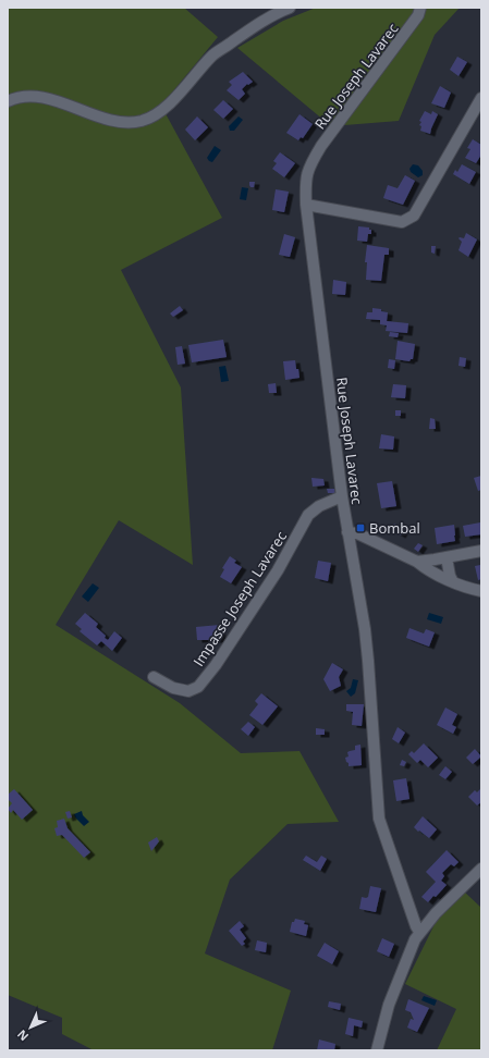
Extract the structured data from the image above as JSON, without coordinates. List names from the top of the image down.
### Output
{
  "streets": {
    "street": ["Rue Joseph Lavarec", "Impasse Joseph Lavarec"]
  },
  "crossings": [
    ["Rue Joseph Lavarec", "Impasse Joseph Lavarec"]
  ],
  "places": {
    "transit": ["Bombal"]
  },
  "north": "bottom left"
}
